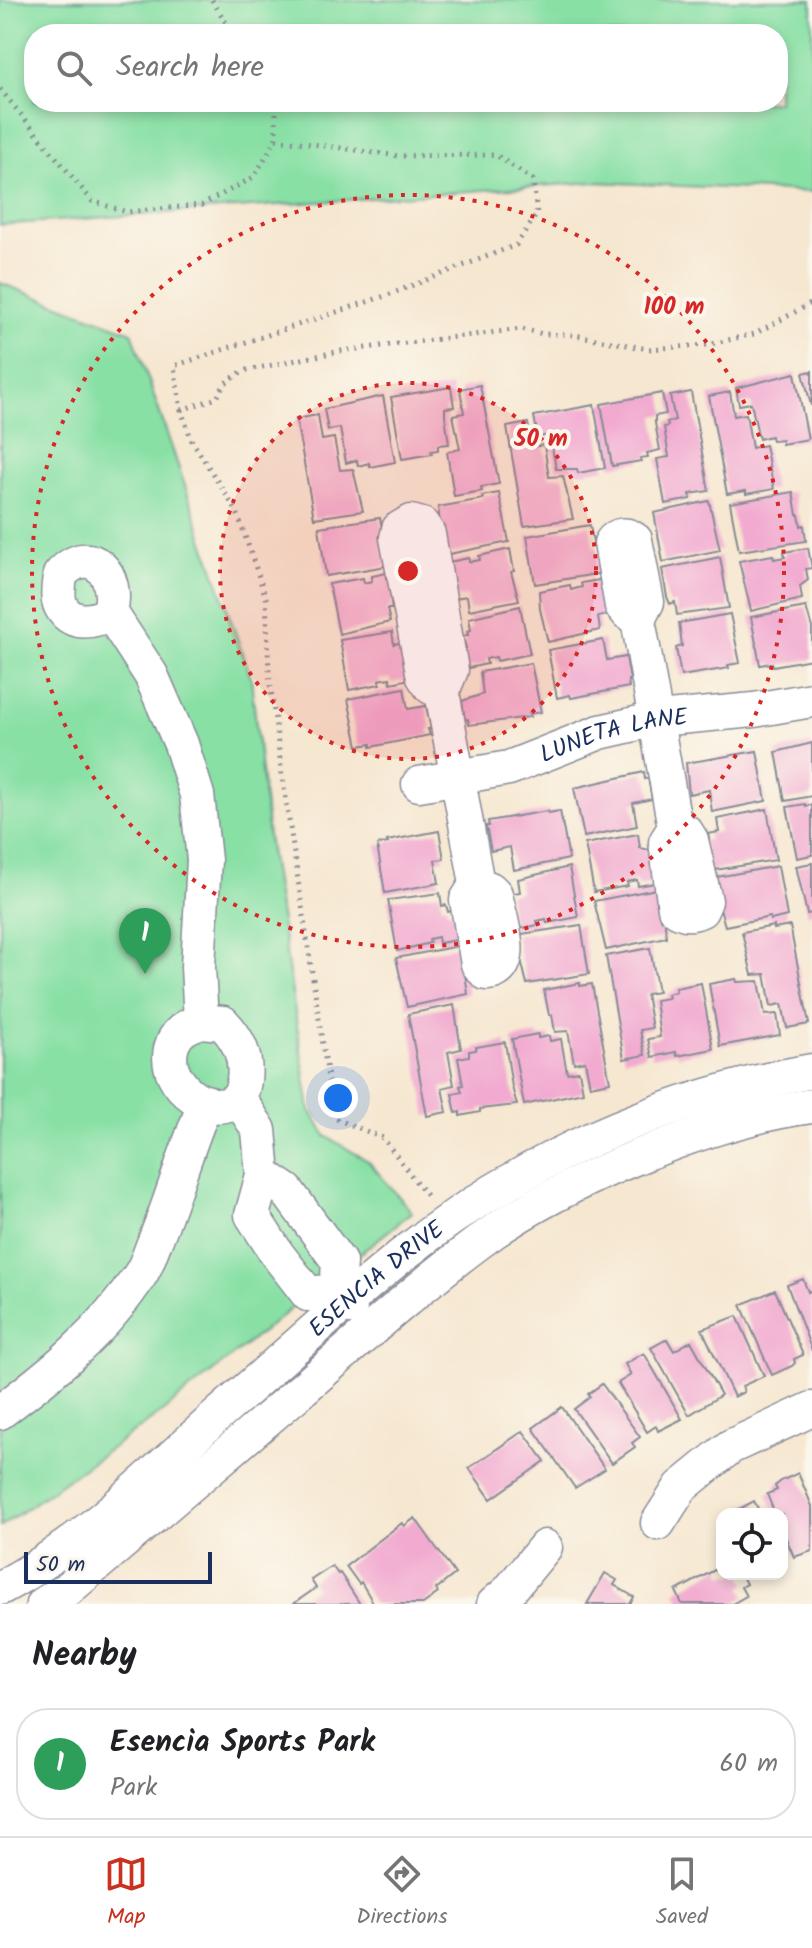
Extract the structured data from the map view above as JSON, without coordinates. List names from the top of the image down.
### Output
{
  "streets": {
    "street": ["LUNETA LANE", "ESENCIA DRIVE"]
  },
  "scale_bar": "50 m",
  "page": {
    "search": "Search here",
    "pins": "1",
    "scale": "50 m",
    "heading": "Nearby",
    "list": [
      {
        "mark": "1",
        "name": "Esencia Sports Park",
        "note": "Park",
        "value": "60 m"
      }
    ],
    "nav": ["Map", "Directions", "Saved"]
  },
  "rings": ["100 m", "50 m"]
}
